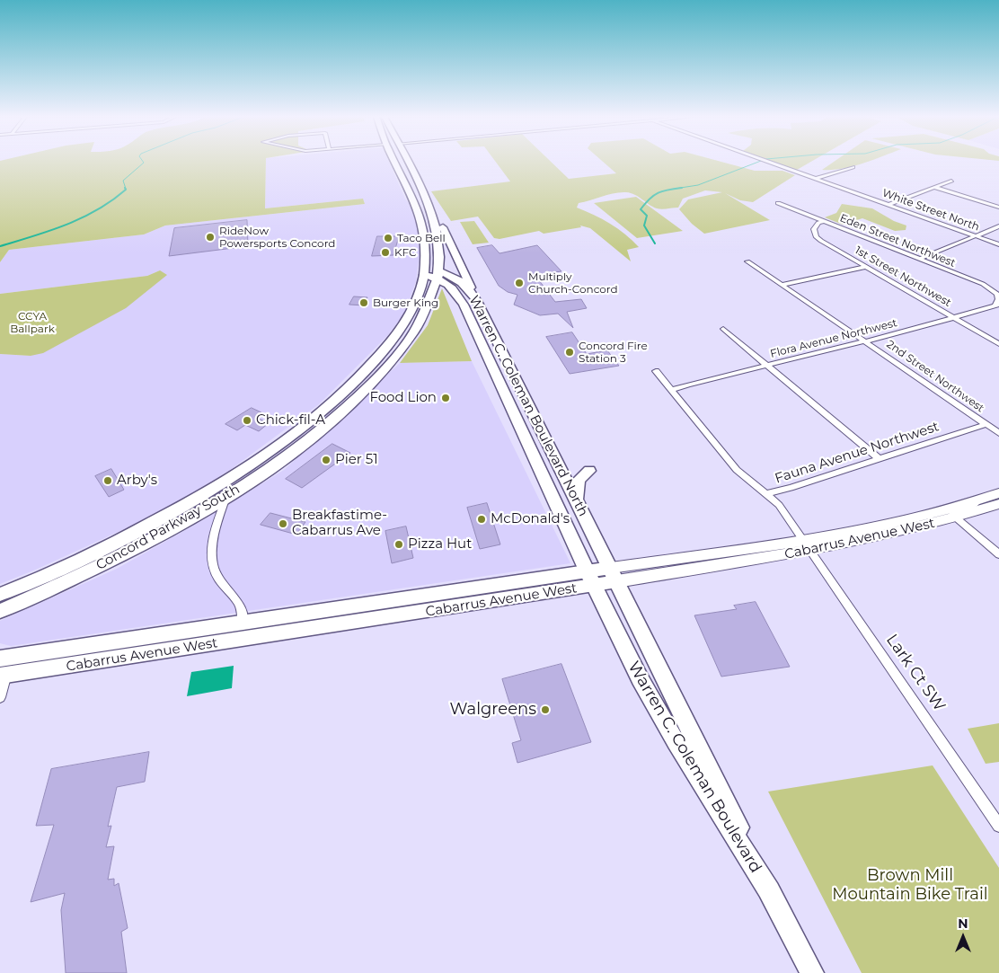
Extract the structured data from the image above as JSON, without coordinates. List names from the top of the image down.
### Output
{
  "streets": {
    "main road": [
      "Warren C. Coleman Boulevard North",
      "Concord Parkway South",
      "Cabarrus Avenue West",
      "Warren C. Coleman Boulevard"
    ],
    "street": [
      "White Street North",
      "Eden Street Northwest",
      "1st Street Northwest",
      "Flora Avenue Northwest",
      "2nd Street Northwest",
      "Fauna Avenue Northwest",
      "Lark Ct SW"
    ]
  },
  "crossings": [
    ["Eden Street Northwest", "1st Street Northwest"],
    ["Eden Street Northwest", "Flora Avenue Northwest"],
    ["1st Street Northwest", "Flora Avenue Northwest"],
    ["Flora Avenue Northwest", "2nd Street Northwest"],
    ["2nd Street Northwest", "Fauna Avenue Northwest"],
    ["Warren C. Coleman Boulevard North", "Concord Parkway South"],
    ["Warren C. Coleman Boulevard North", "Cabarrus Avenue West"],
    ["Warren C. Coleman Boulevard North", "Warren C. Coleman Boulevard"],
    ["Fauna Avenue Northwest", "Cabarrus Avenue West"],
    ["Fauna Avenue Northwest", "Lark Ct SW"],
    ["Cabarrus Avenue West", "Lark Ct SW"],
    ["Cabarrus Avenue West", "Warren C. Coleman Boulevard"]
  ],
  "parks": ["CCYA Ballpark", "Brown Mill Mountain Bike Trail"],
  "places": [
    "RideNow Powersports Concord",
    "Taco Bell",
    "KFC",
    "Multiply Church-Concord",
    "Burger King",
    "Concord Fire Station 3",
    "Food Lion",
    "Chick-fil-A",
    "Pier 51",
    "Arby's",
    "McDonald's",
    "Breakfastime- Cabarrus Ave",
    "Pizza Hut",
    "Walgreens"
  ],
  "north": "top"
}
